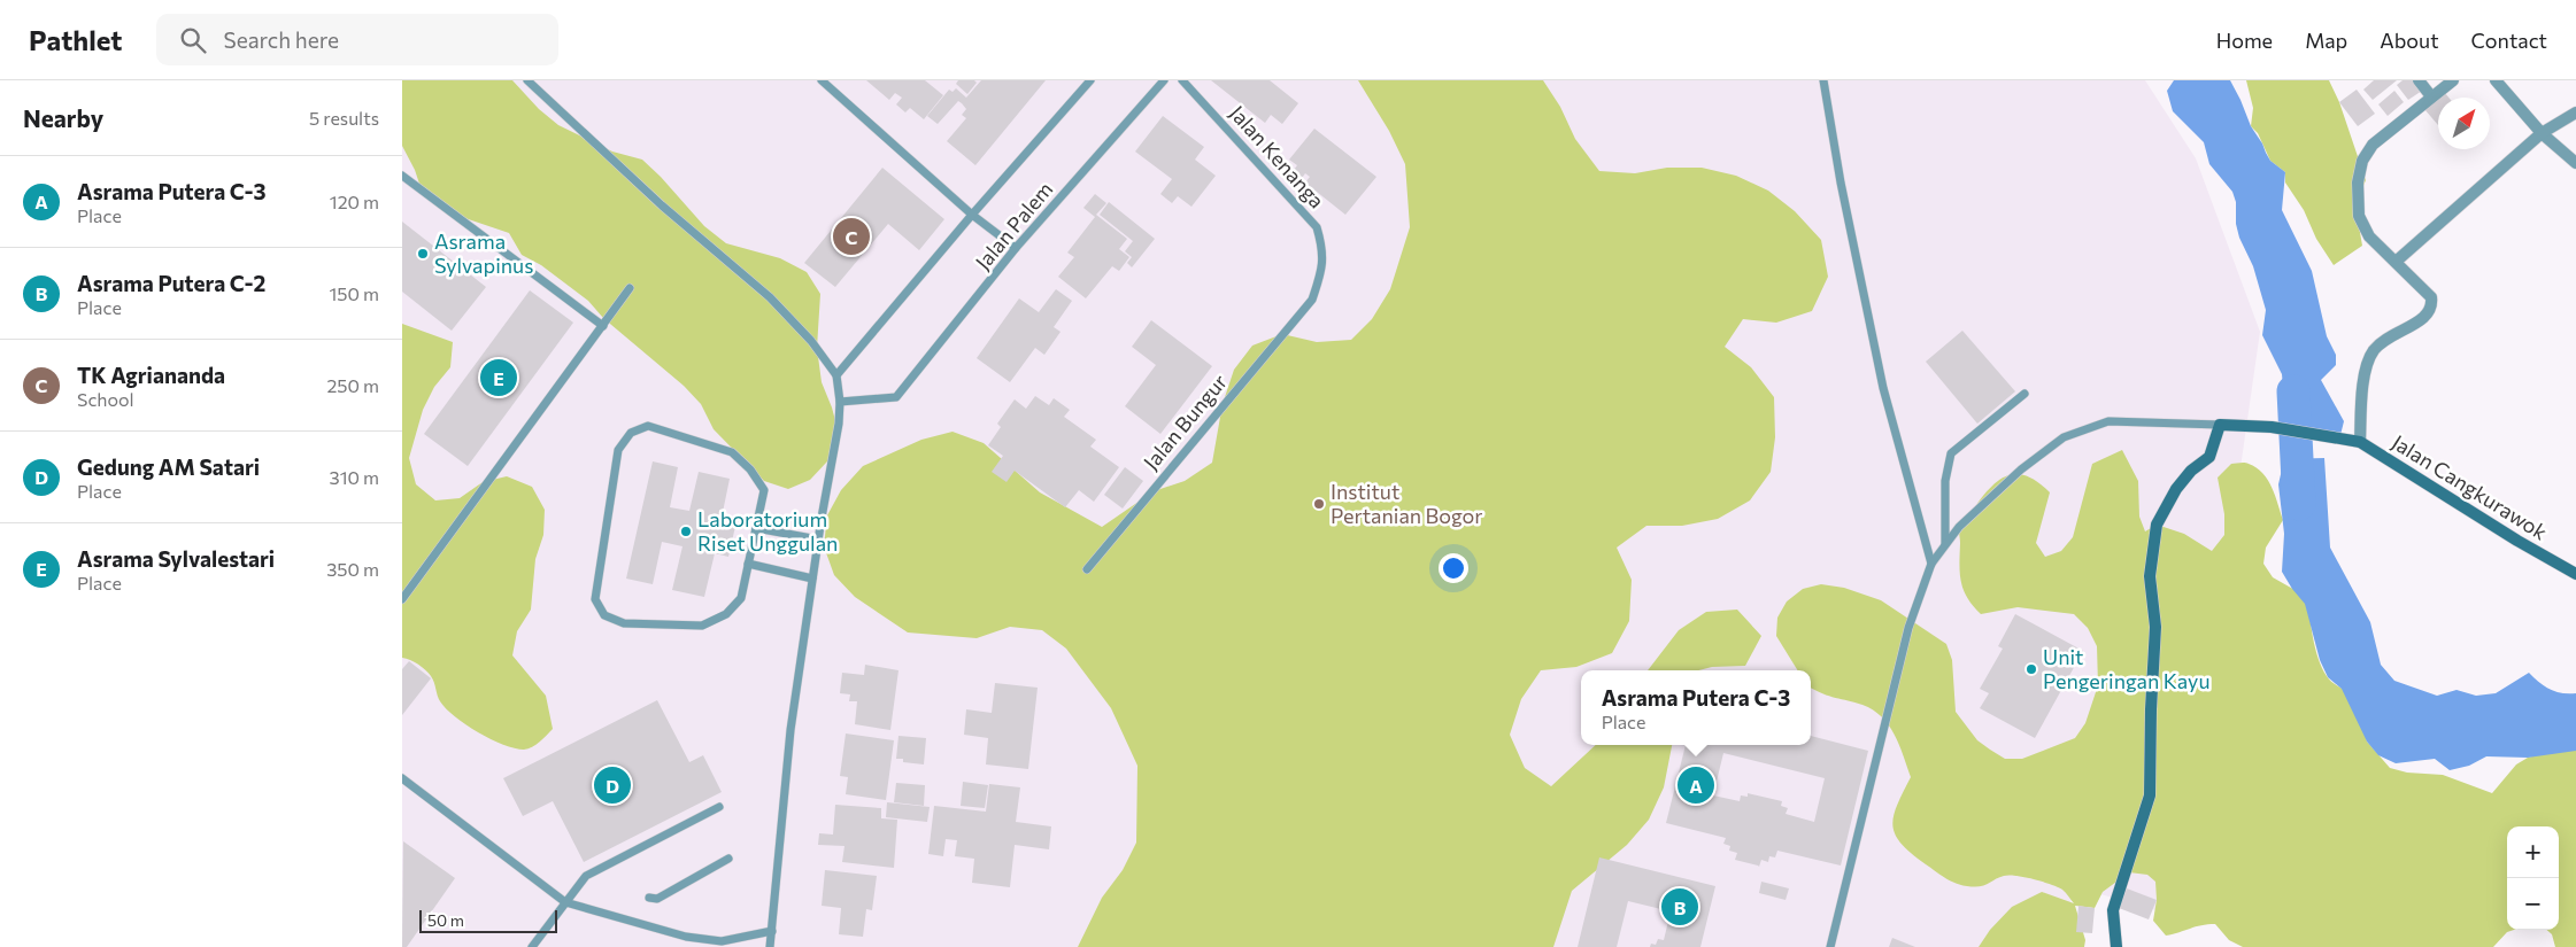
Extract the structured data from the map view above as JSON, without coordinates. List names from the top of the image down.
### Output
{
  "streets": {
    "street": ["Jalan Cangkurawok"],
    "lane": ["Jalan Kenanga", "Jalan Palem", "Jalan Bungur"]
  },
  "crossings": [
    ["Jalan Kenanga", "Jalan Bungur"]
  ],
  "places": [
    "Asrama Sylvapinus",
    "Institut Pertanian Bogor",
    "Laboratorium Riset Unggulan",
    "Unit Pengeringan Kayu"
  ],
  "scale_bar": "50 m",
  "north": "top right",
  "page": {
    "header": "Pathlet",
    "search": "Search here",
    "nav": [
      "Home",
      "Map",
      "About",
      "Contact"
    ],
    "heading": ["Nearby", "5 results"],
    "list": [
      {
        "mark": "A",
        "name": "Asrama Putera C-3",
        "note": "Place",
        "value": "120 m"
      },
      {
        "mark": "B",
        "name": "Asrama Putera C-2",
        "note": "Place",
        "value": "150 m"
      },
      {
        "mark": "C",
        "name": "TK Agriananda",
        "note": "School",
        "value": "250 m"
      },
      {
        "mark": "D",
        "name": "Gedung AM Satari",
        "note": "Place",
        "value": "310 m"
      },
      {
        "mark": "E",
        "name": "Asrama Sylvalestari",
        "note": "Place",
        "value": "350 m"
      }
    ],
    "pins": [
      "C",
      "E",
      "A",
      "D",
      "B"
    ],
    "popup": ["Asrama Putera C-3", "Place"],
    "map_buttons": ["+", "−"],
    "scale": "50 m"
  }
}
